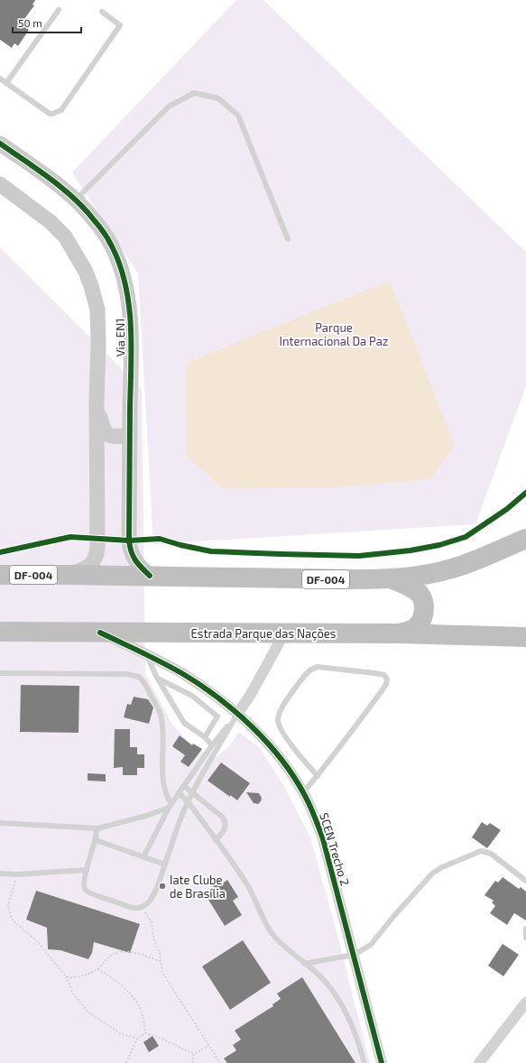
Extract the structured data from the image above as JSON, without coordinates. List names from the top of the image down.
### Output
{
  "streets": {
    "highway": ["DF-004", "Estrada Parque das Nações"],
    "street": ["Via EN1", "SCEN Trecho 2"]
  },
  "crossings": [
    ["Via EN1", "DF-004"],
    ["Estrada Parque das Nações", "SCEN Trecho 2"]
  ],
  "parks": ["Parque Internacional Da Paz"],
  "places": ["Iate Clube de Brasília"],
  "scale_bar": "50 m"
}
